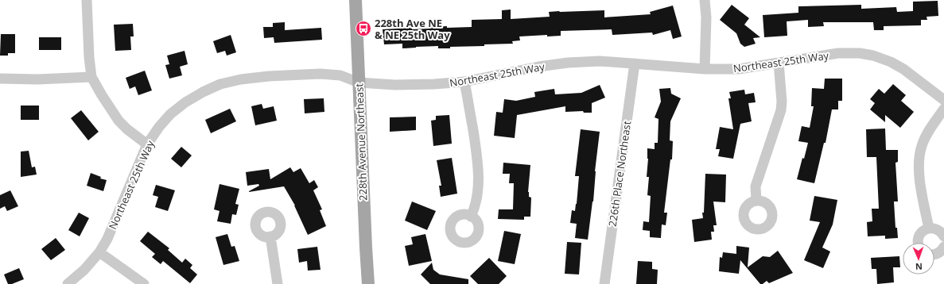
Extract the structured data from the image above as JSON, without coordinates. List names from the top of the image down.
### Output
{
  "streets": {
    "main road": ["228th Avenue Northeast"],
    "street": ["Northeast 25th Way", "226th Place Northeast"]
  },
  "crossings": [
    ["Northeast 25th Way", "228th Avenue Northeast"],
    ["Northeast 25th Way", "226th Place Northeast"]
  ],
  "places": {
    "bus stop": ["228th Ave NE & NE 25th Way"]
  },
  "north": "bottom"
}
